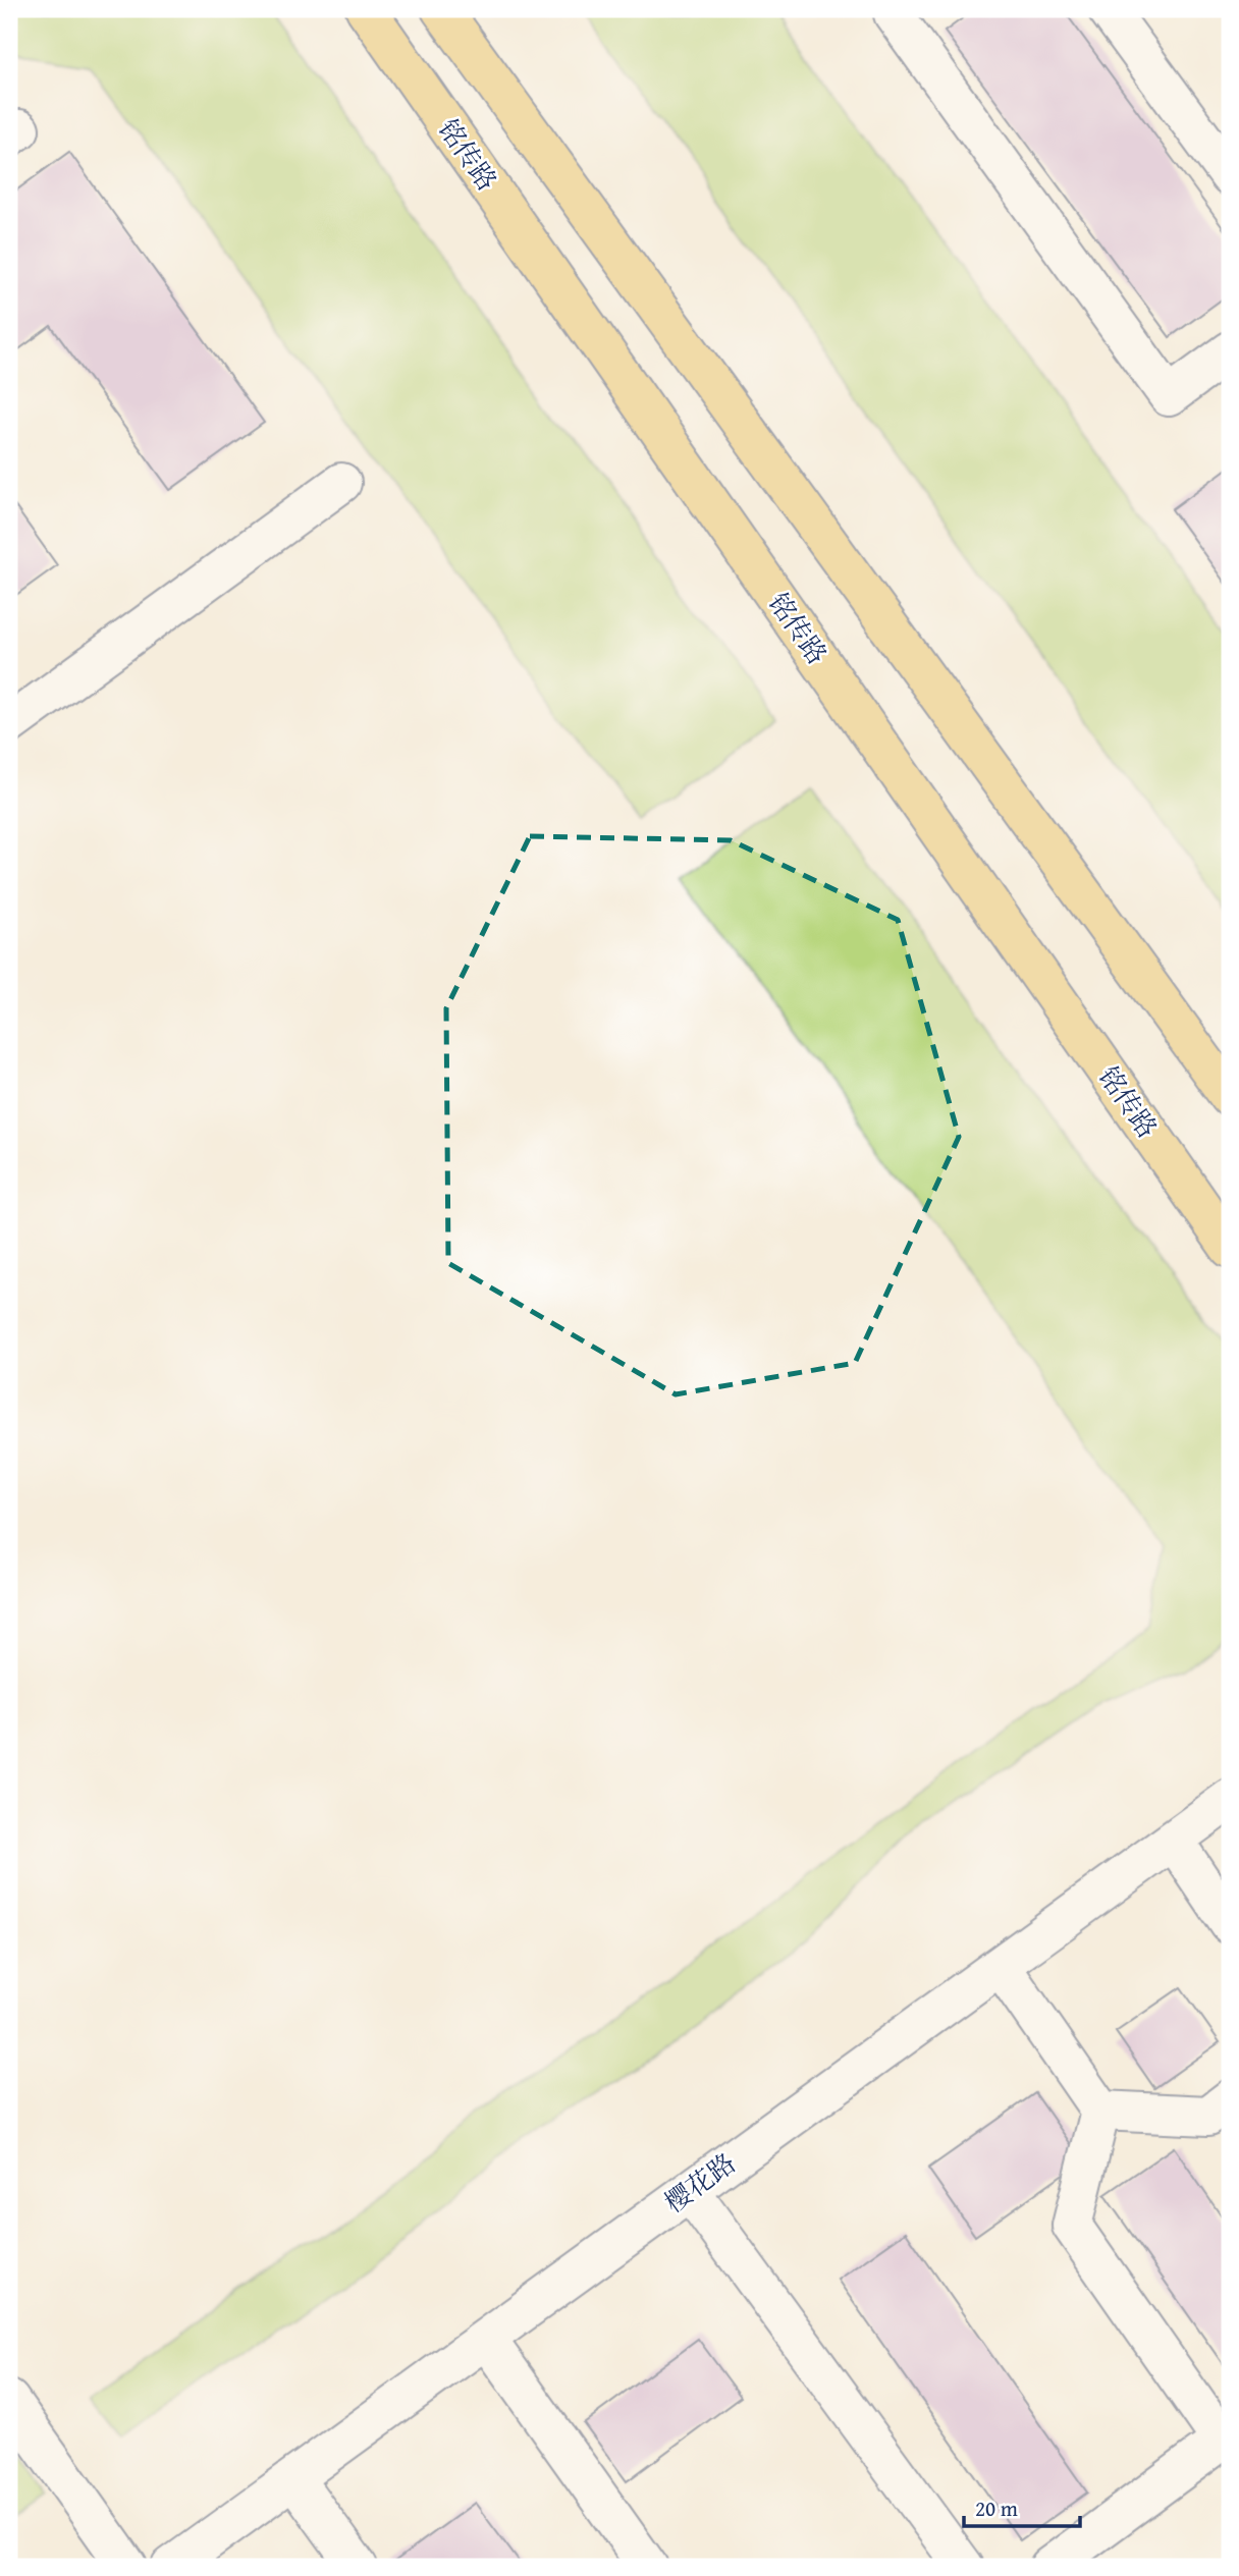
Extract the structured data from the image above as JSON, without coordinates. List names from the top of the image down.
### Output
{
  "streets": {
    "main road": ["铭传路"],
    "street": ["樱花路"]
  },
  "scale_bar": "20 m"
}
